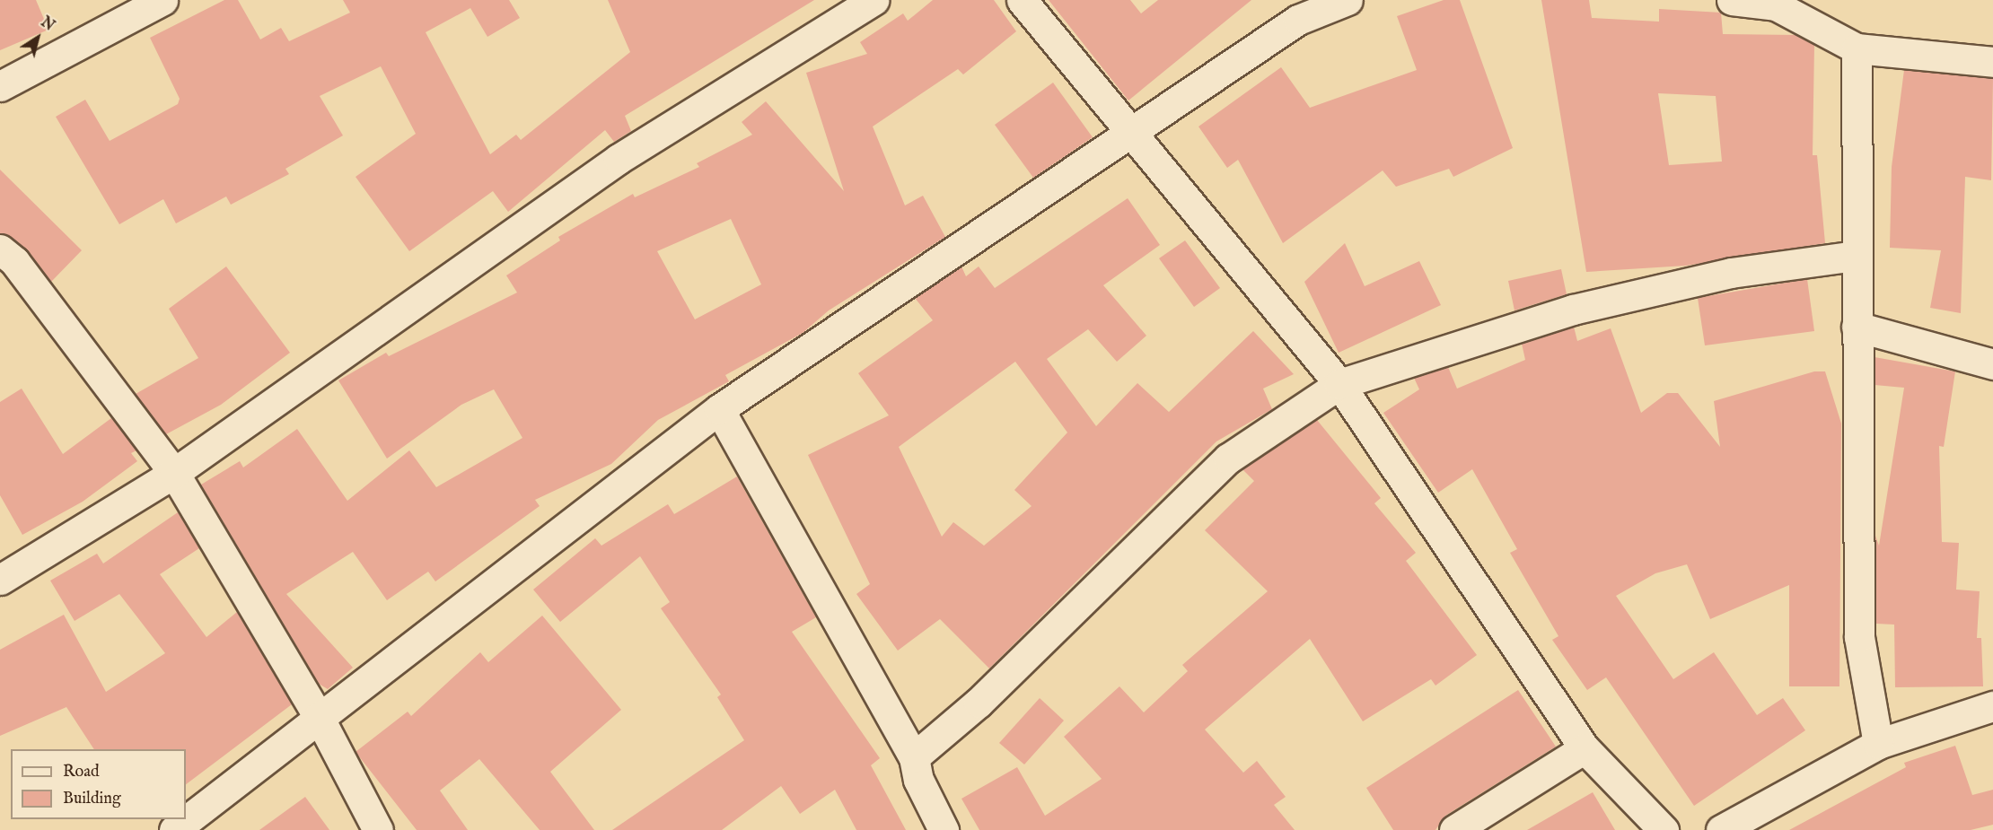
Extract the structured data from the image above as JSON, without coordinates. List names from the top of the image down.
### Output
{
  "legend": ["Road", "Building"],
  "north": "top right"
}
